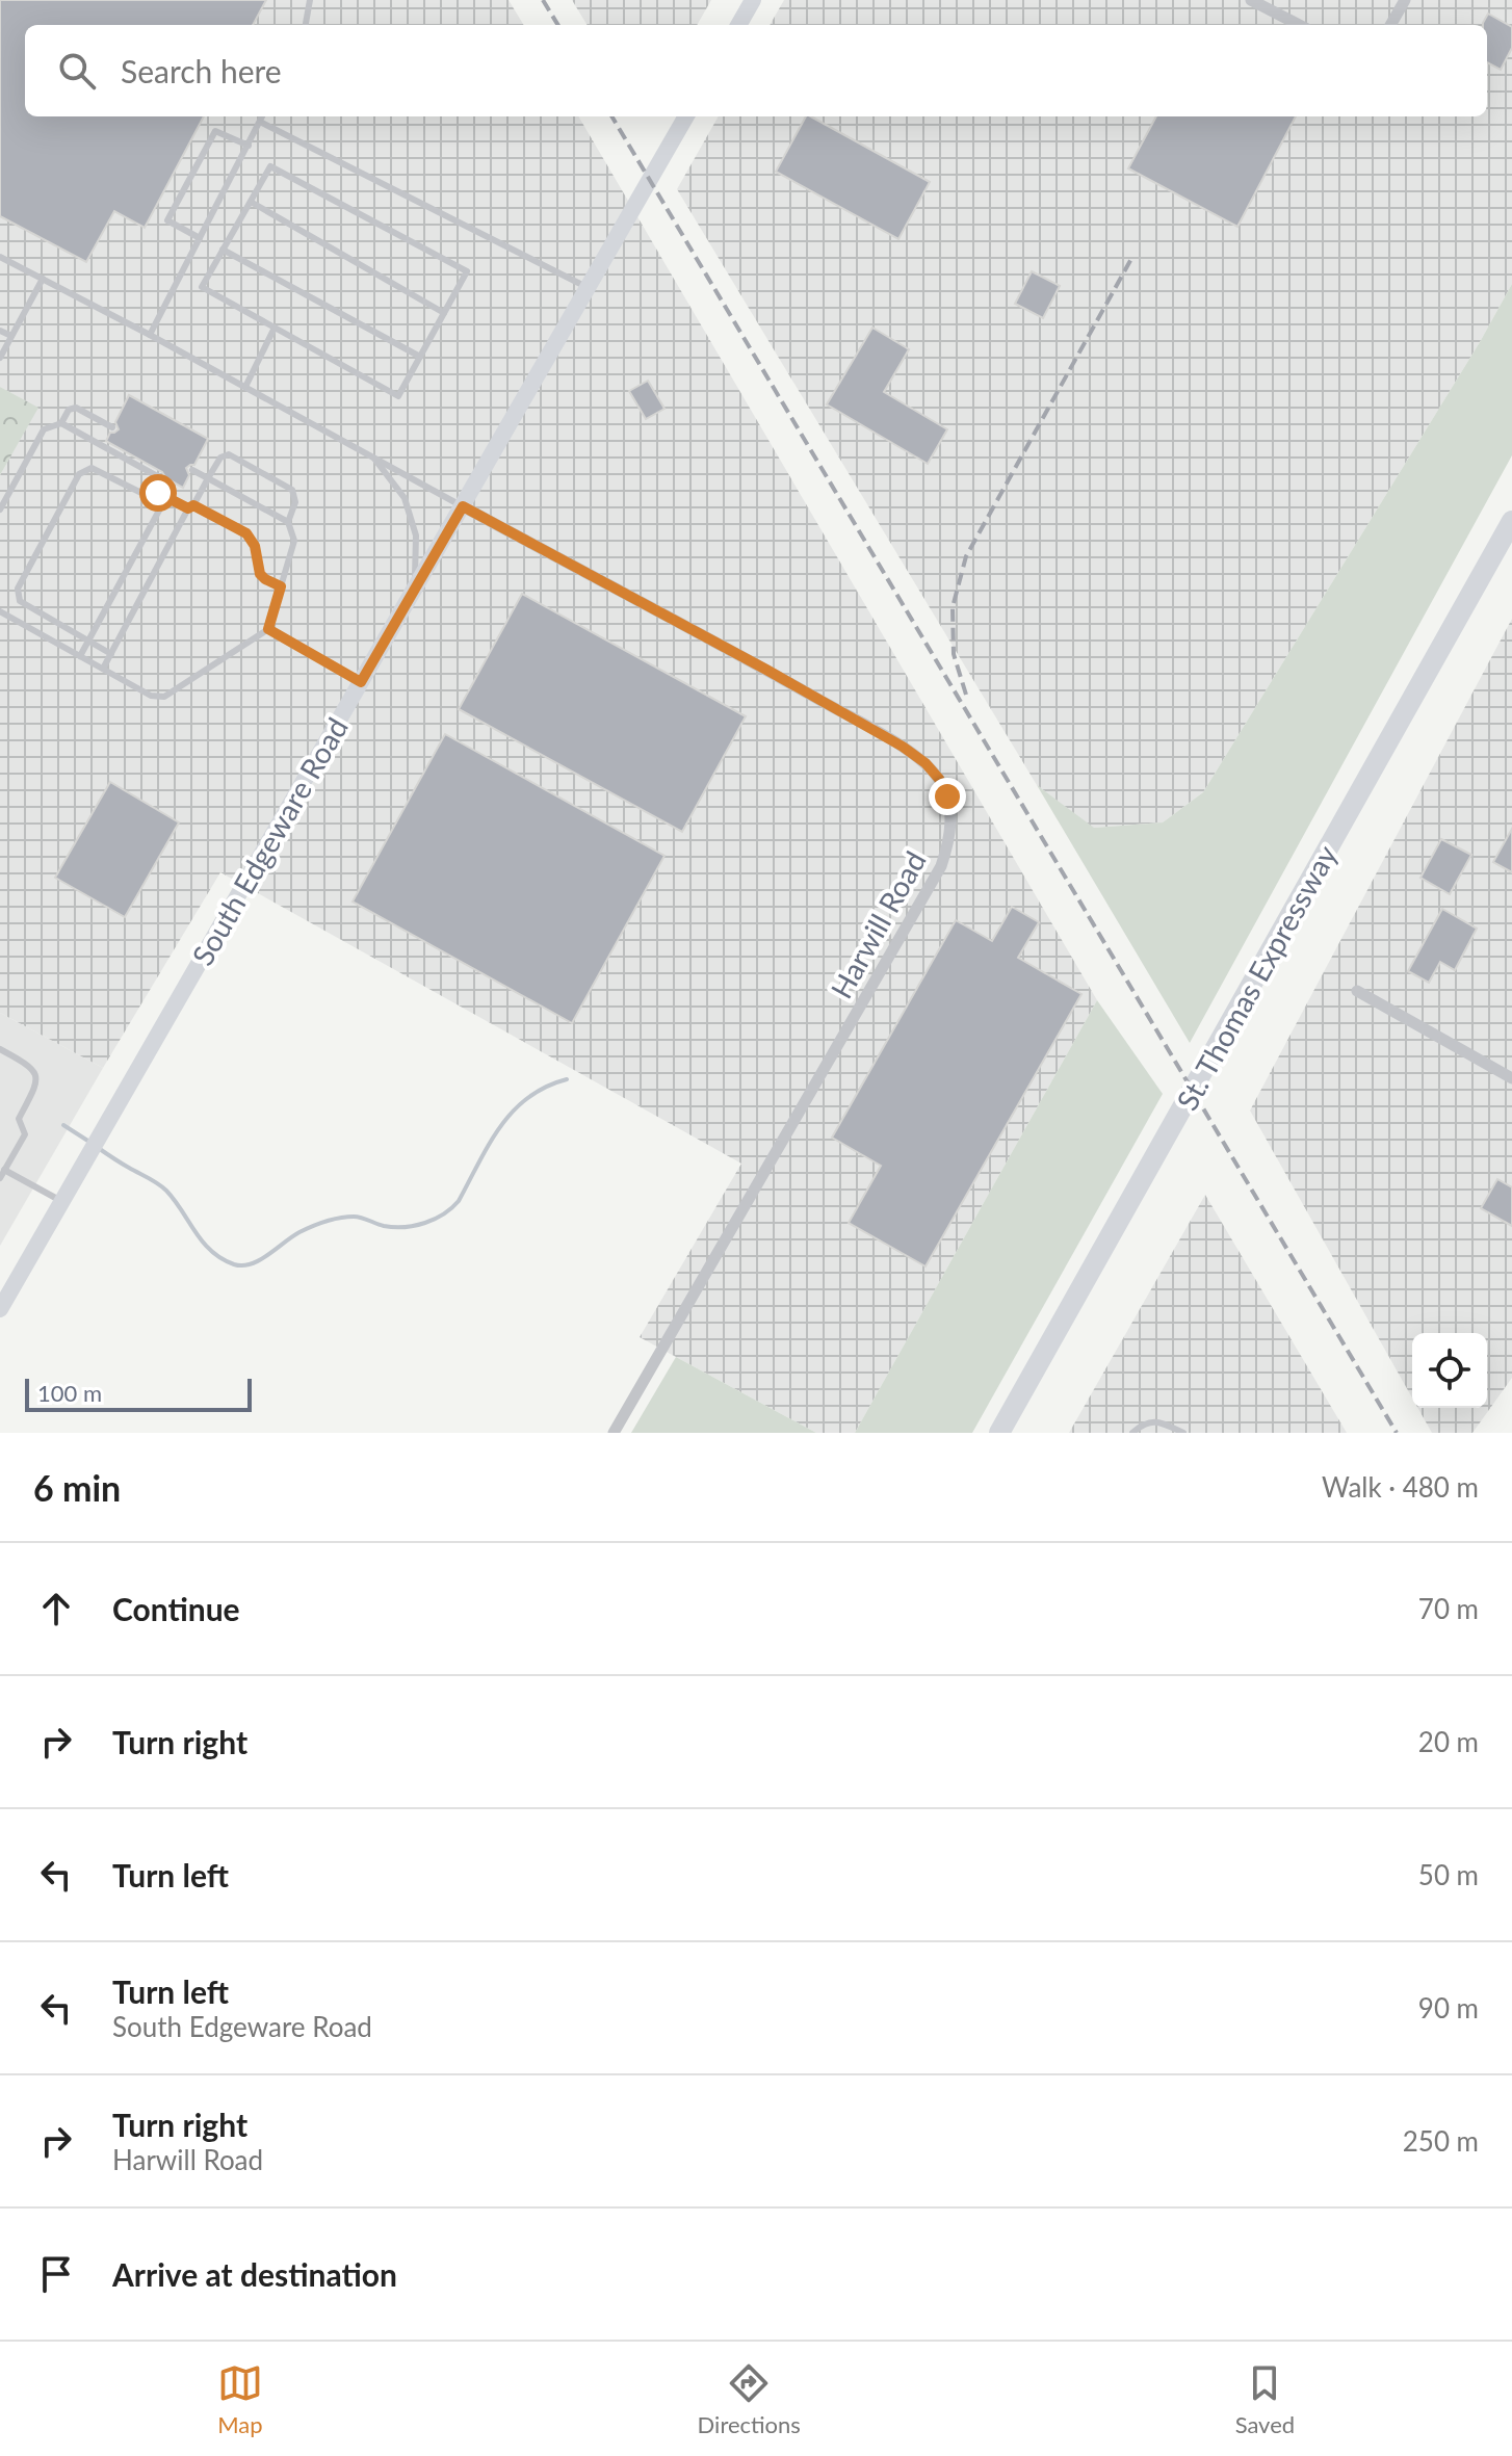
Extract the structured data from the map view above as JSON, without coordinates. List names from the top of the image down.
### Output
{
  "streets": {
    "highway": ["St. Thomas Expressway"],
    "main road": ["South Edgeware Road"],
    "street": ["Harwill Road"]
  },
  "crossings": [
    ["South Edgeware Road", "Harwill Road"]
  ],
  "scale_bar": "100 m",
  "page": {
    "search": "Search here",
    "scale": "100 m",
    "heading": ["6 min", "Walk · 480 m"],
    "list": [
      ["Continue", "70 m"],
      ["Turn right", "20 m"],
      ["Turn left", "50 m"],
      ["Turn left", "South Edgeware Road", "90 m"],
      ["Turn right", "Harwill Road", "250 m"],
      "Arrive at destination"
    ],
    "nav": ["Map", "Directions", "Saved"]
  }
}
